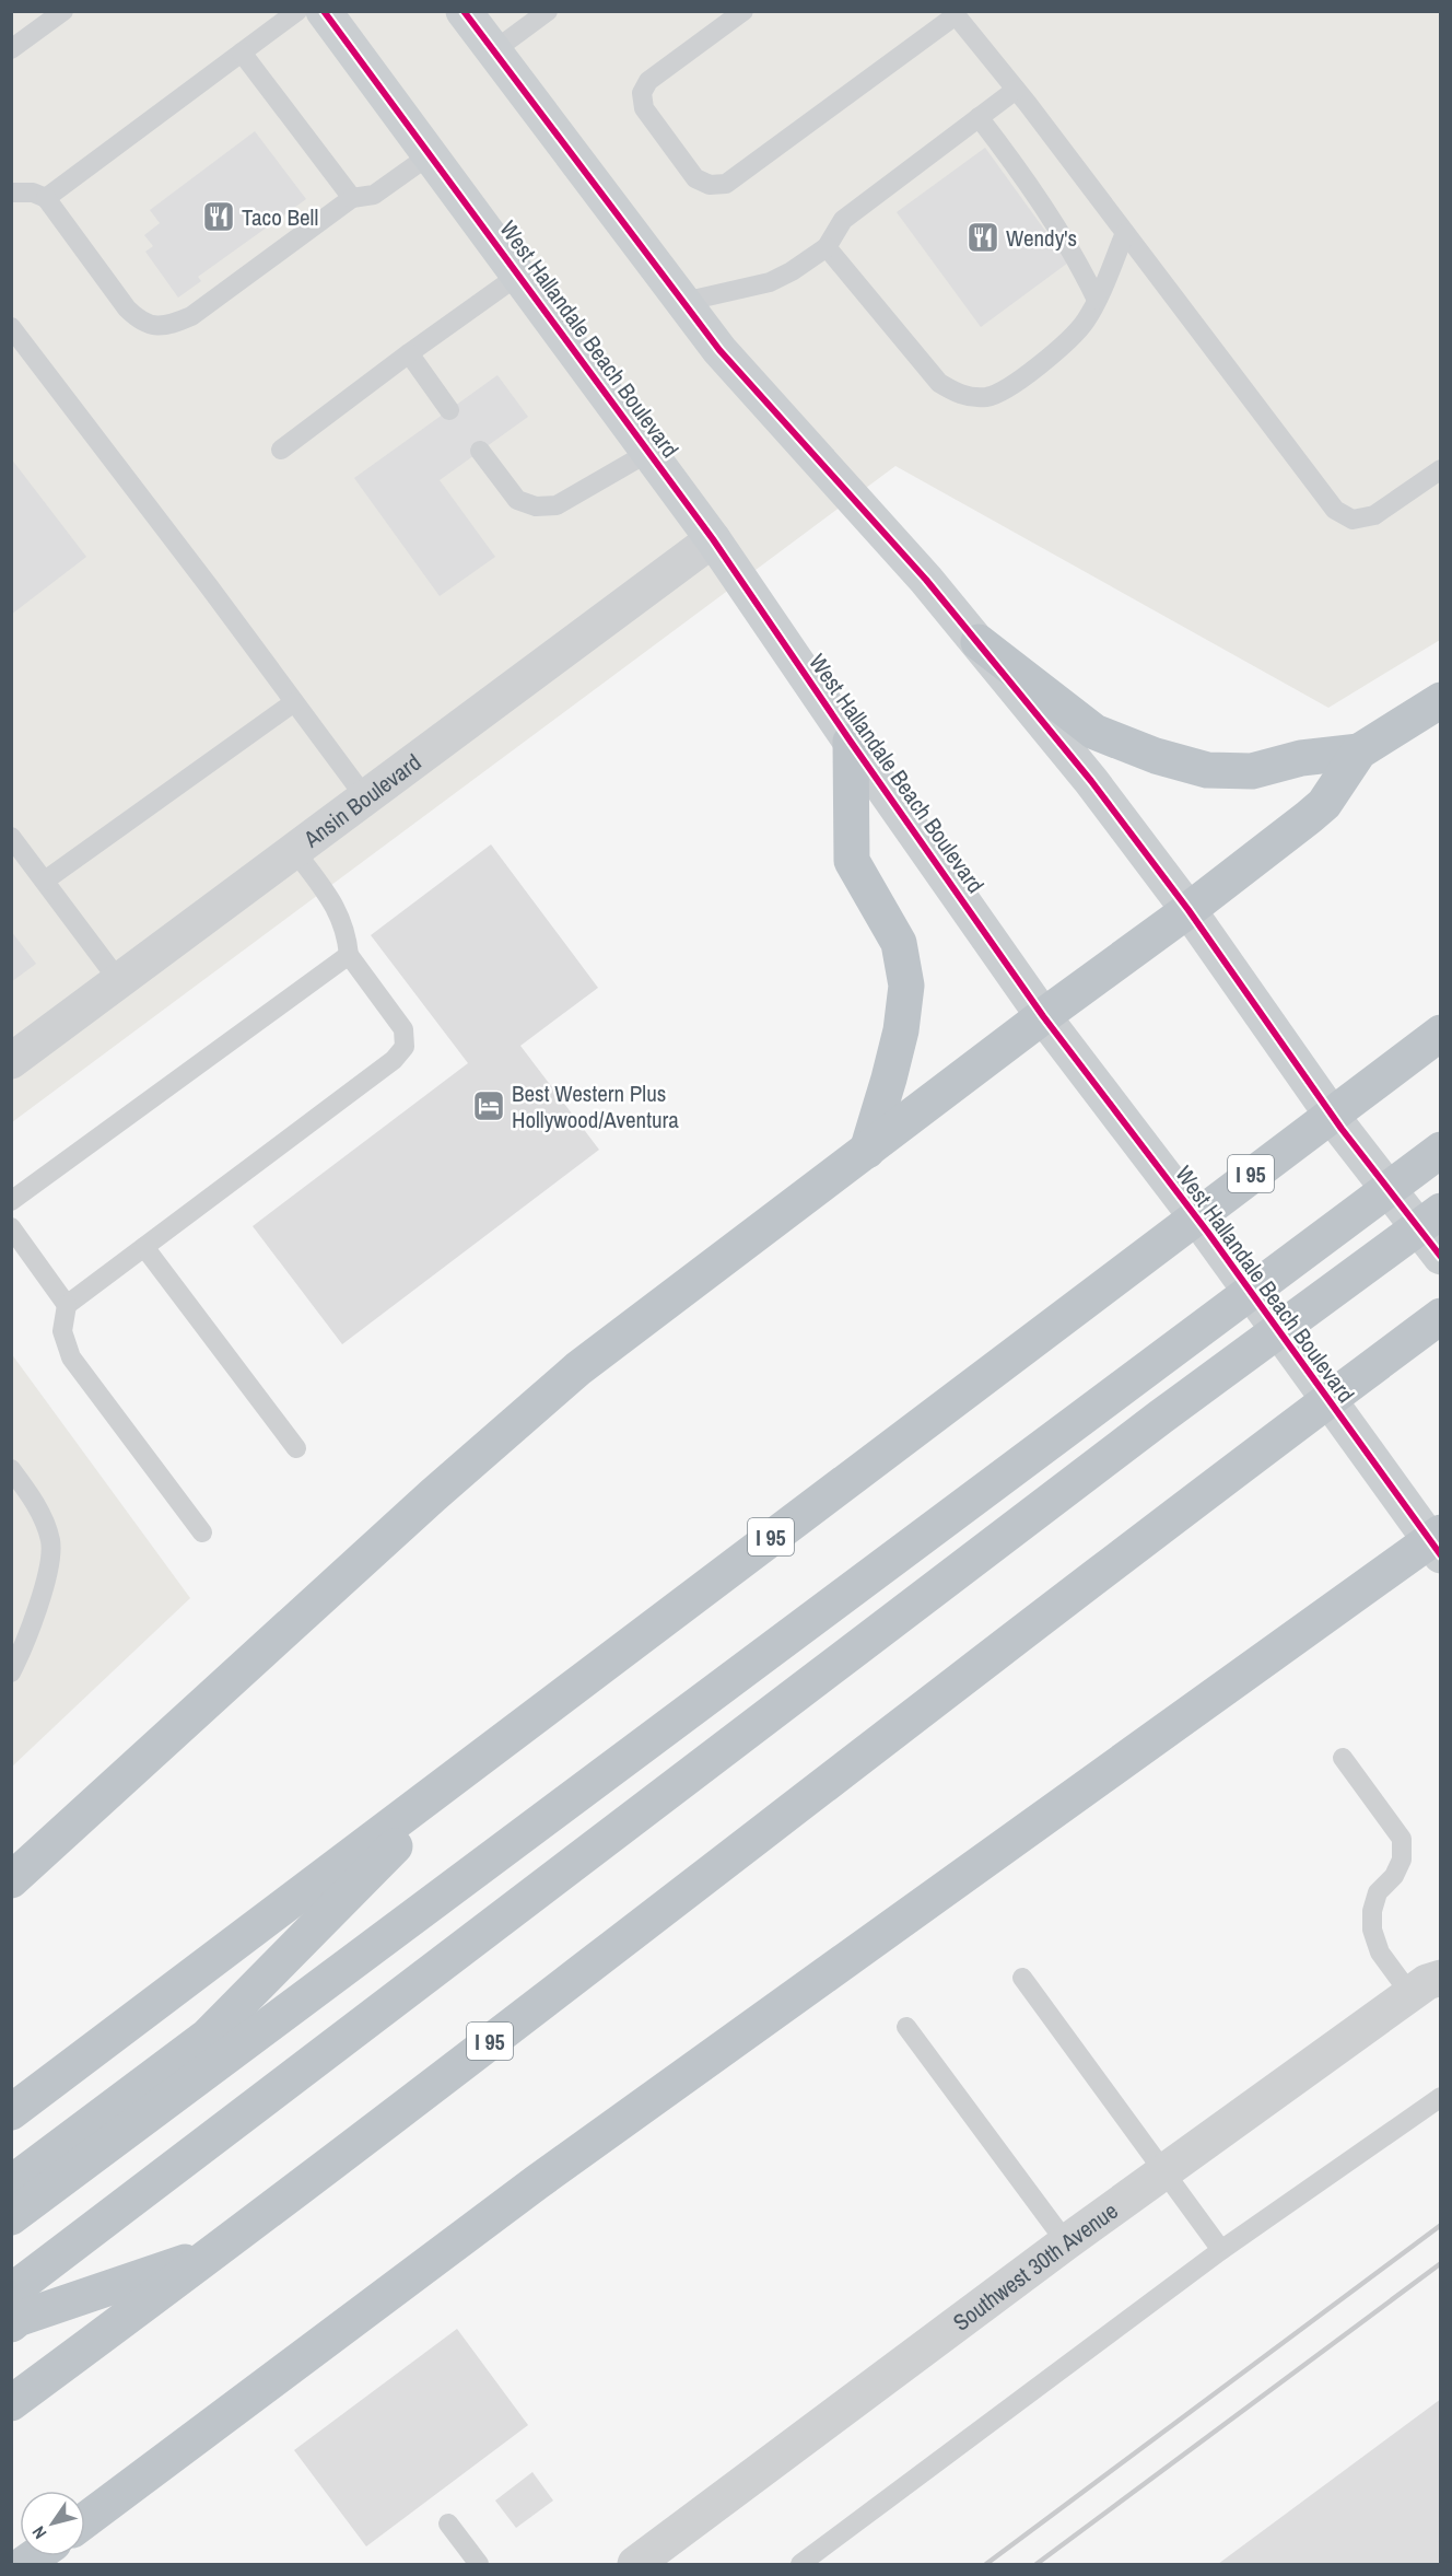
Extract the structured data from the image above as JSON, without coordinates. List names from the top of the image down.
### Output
{
  "streets": {
    "highway": ["I 95"],
    "main road": ["West Hallandale Beach Boulevard"],
    "street": ["Ansin Boulevard", "Southwest 30th Avenue"]
  },
  "crossings": [
    ["West Hallandale Beach Boulevard", "Ansin Boulevard"]
  ],
  "places": {
    "restaurant": ["Taco Bell", "Wendy's"],
    "hotel": ["Best Western Plus Hollywood/Aventura"]
  },
  "north": "bottom left"
}
